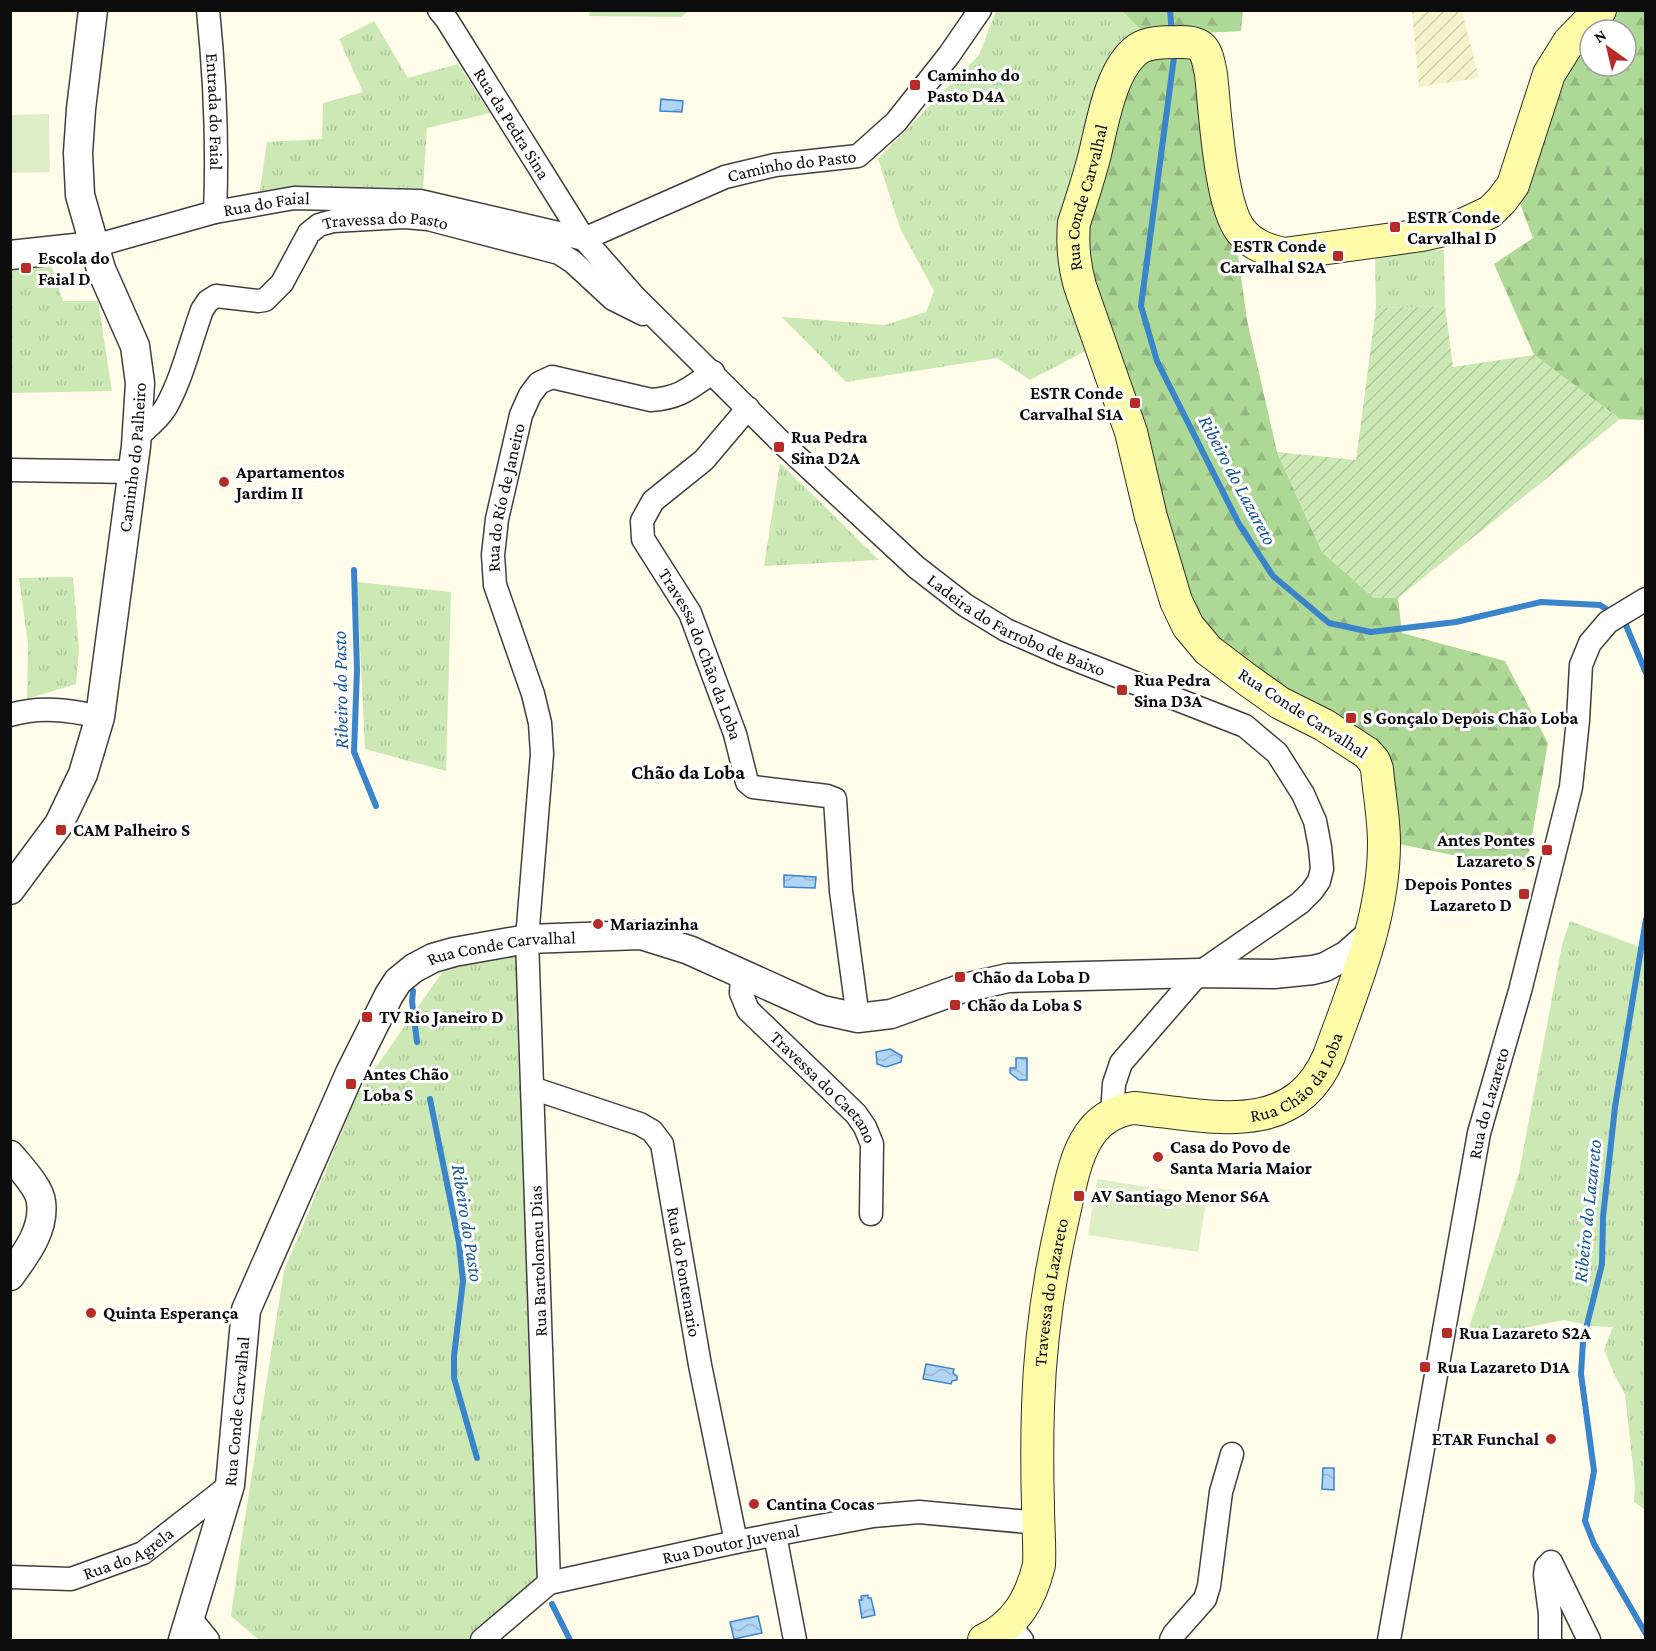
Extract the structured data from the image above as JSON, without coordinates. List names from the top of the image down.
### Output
{
  "streets": {
    "main road": ["Rua Conde Carvalhal", "Rua Chão da Loba", "Travessa do Lazareto"],
    "street": [
      "Entrada do Faial",
      "Rua da Pedra Sina",
      "Caminho do Pasto",
      "Rua do Faial",
      "Travessa do Pasto",
      "Caminho do Palheiro",
      "Rua do Río de Janeiro",
      "Ladeira do Farrobo de Baixo",
      "Travessa do Chão da Loba",
      "Travessa do Caetano",
      "Rua do Lazareto",
      "Rua Bartolomeu Dias",
      "Rua do Fontenario",
      "Rua Doutor Juvenal",
      "Rua do Agrela"
    ]
  },
  "crossings": [
    ["Entrada do Faial", "Rua do Faial"],
    ["Rua da Pedra Sina", "Caminho do Pasto"],
    ["Rua da Pedra Sina", "Rua do Faial"],
    ["Rua da Pedra Sina", "Ladeira do Farrobo de Baixo"],
    ["Caminho do Pasto", "Rua do Faial"],
    ["Caminho do Pasto", "Ladeira do Farrobo de Baixo"],
    ["Rua Conde Carvalhal", "Rua do Río de Janeiro"],
    ["Rua Conde Carvalhal", "Ladeira do Farrobo de Baixo"],
    ["Rua Conde Carvalhal", "Travessa do Chão da Loba"],
    ["Rua Conde Carvalhal", "Rua Chão da Loba"],
    ["Rua Conde Carvalhal", "Travessa do Caetano"],
    ["Rua Conde Carvalhal", "Rua Bartolomeu Dias"],
    ["Rua Conde Carvalhal", "Rua do Agrela"],
    ["Rua do Faial", "Caminho do Palheiro"],
    ["Rua do Faial", "Ladeira do Farrobo de Baixo"],
    ["Travessa do Pasto", "Caminho do Palheiro"],
    ["Travessa do Pasto", "Ladeira do Farrobo de Baixo"],
    ["Rua do Río de Janeiro", "Ladeira do Farrobo de Baixo"],
    ["Rua do Río de Janeiro", "Rua Bartolomeu Dias"],
    ["Ladeira do Farrobo de Baixo", "Travessa do Chão da Loba"],
    ["Rua Chão da Loba", "Travessa do Lazareto"],
    ["Rua Bartolomeu Dias", "Rua do Fontenario"],
    ["Rua Bartolomeu Dias", "Rua Doutor Juvenal"],
    ["Rua do Fontenario", "Rua Doutor Juvenal"],
    ["Travessa do Lazareto", "Rua Doutor Juvenal"]
  ],
  "districts": ["Chão da Loba"],
  "water": ["Ribeiro do Lazareto", "Ribeiro do Pasto"],
  "places": {
    "transit": [
      "Caminho do Pasto D4A",
      "ESTR Conde Carvalhal D",
      "ESTR Conde Carvalhal S2A",
      "Escola do Faial D",
      "ESTR Conde Carvalhal S1A",
      "Rua Pedra Sina D2A",
      "Rua Pedra Sina D3A",
      "S Gonçalo Depois Chão Loba",
      "CAM Palheiro S",
      "Antes Pontes Lazareto S",
      "Depois Pontes Lazareto D",
      "Chão da Loba D",
      "Chão da Loba S",
      "TV Rio Janeiro D",
      "Antes Chão Loba S",
      "AV Santiago Menor S6A",
      "Rua Lazareto S2A",
      "Rua Lazareto D1A"
    ],
    "other": [
      "Apartamentos Jardim II",
      "Mariazinha",
      "Casa do Povo de Santa Maria Maior",
      "Quinta Esperança",
      "ETAR Funchal",
      "Cantina Cocas"
    ]
  },
  "north": "top left"
}
